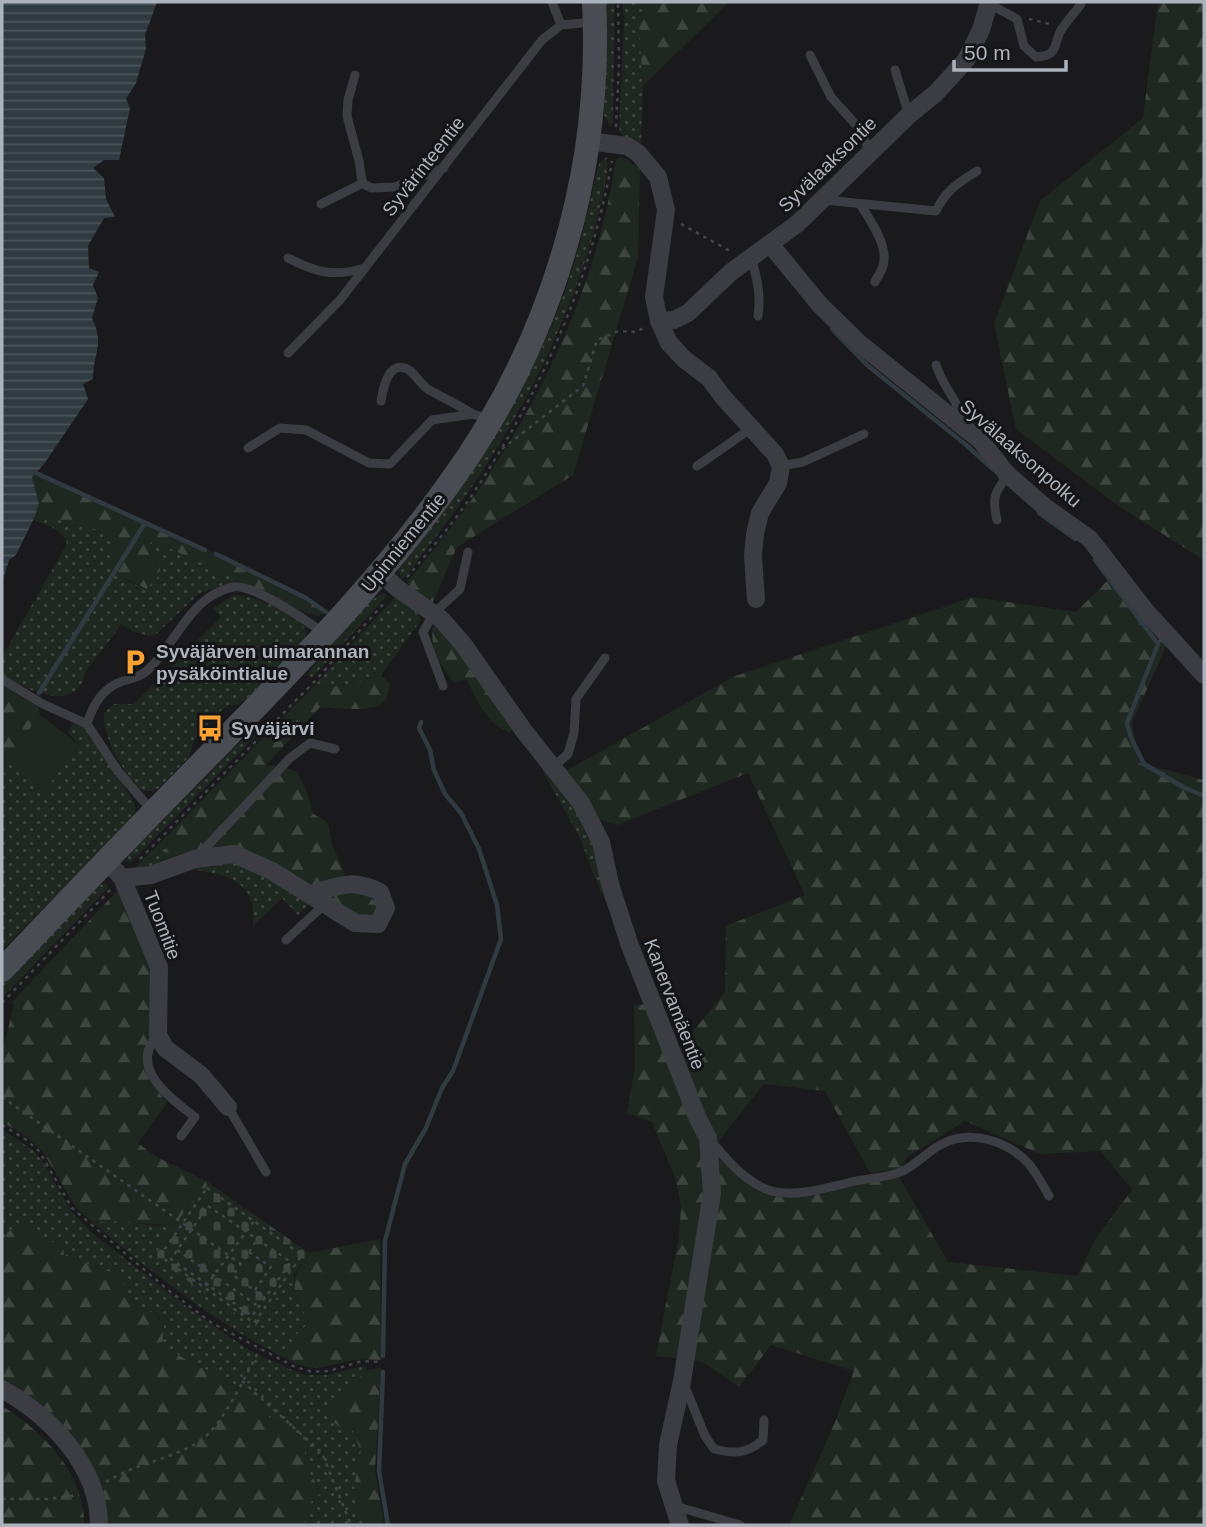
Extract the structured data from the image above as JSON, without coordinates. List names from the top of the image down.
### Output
{
  "streets": {
    "main road": ["Upinniementie"],
    "street": [
      "Syvälaaksontie",
      "Syvälaaksonpolku",
      "Tuomitie",
      "Kanervamäentie"
    ],
    "lane": ["Syvärinteentie"]
  },
  "crossings": [
    ["Syvälaaksontie", "Syvälaaksonpolku"],
    ["Upinniementie", "Tuomitie"],
    ["Upinniementie", "Kanervamäentie"]
  ],
  "places": {
    "parking": ["Syväjärven uimarannan pysäköintialue"],
    "bus stop": ["Syväjärvi"]
  },
  "scale_bar": "50 m"
}
